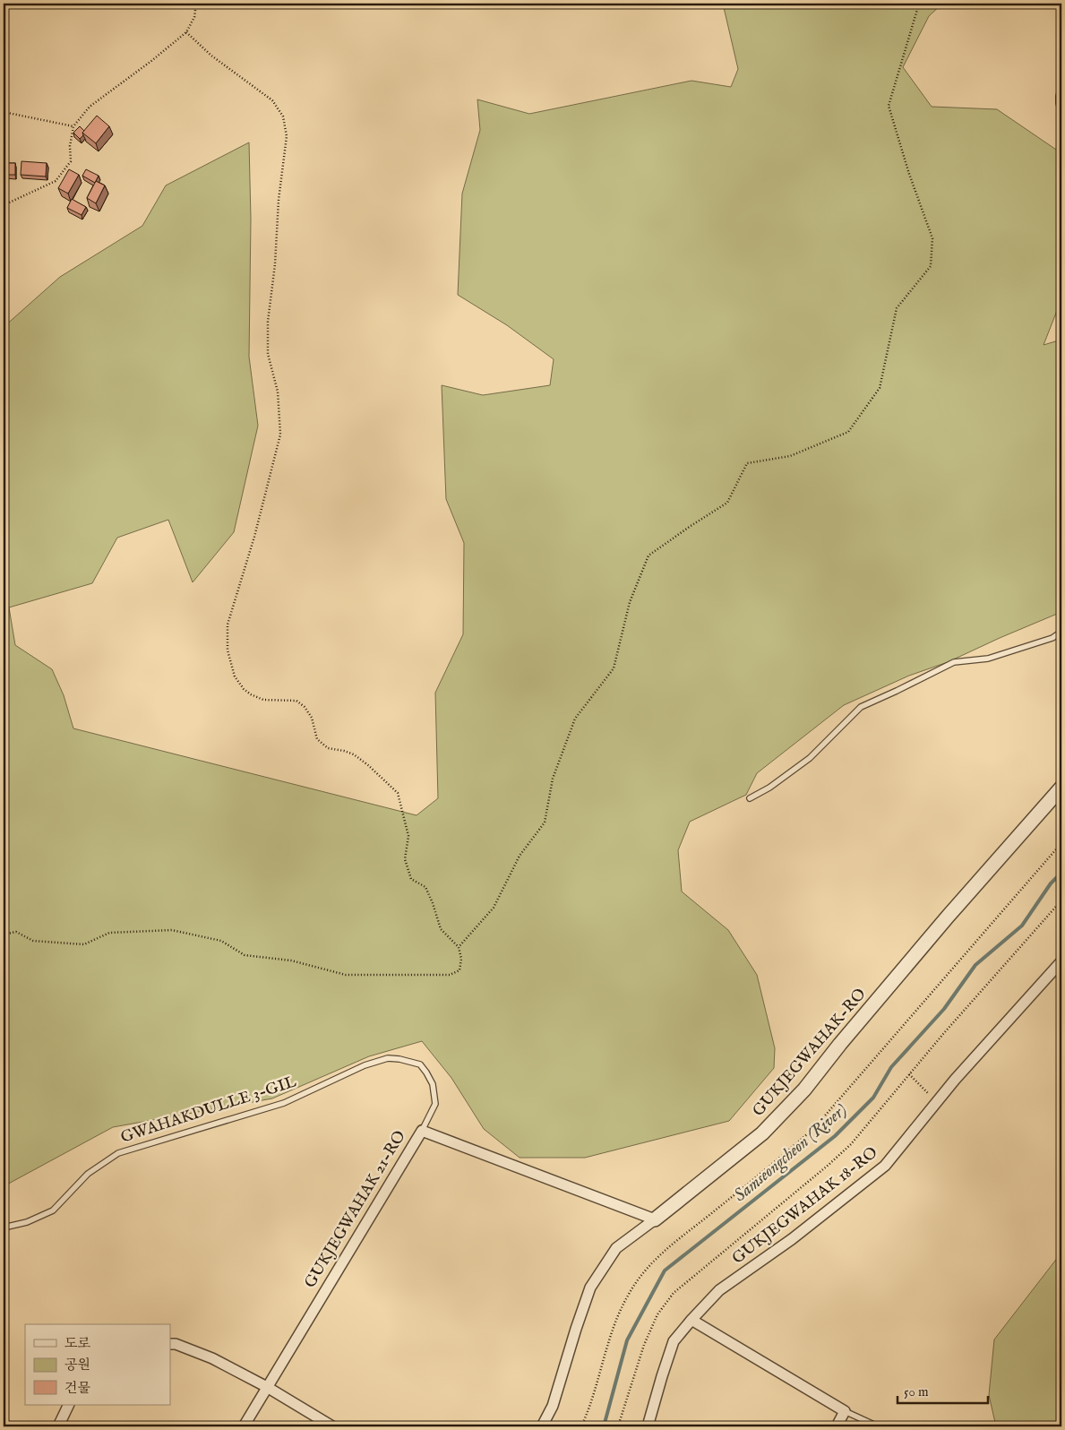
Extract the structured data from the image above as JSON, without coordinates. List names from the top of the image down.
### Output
{
  "streets": {
    "street": ["GUKJEGWAHAK-RO", "GUKJEGWAHAK 18-RO", "GUKJEGWAHAK 21-RO"],
    "lane": ["GWAHAKDULLE 3-GIL"]
  },
  "crossings": [
    ["GUKJEGWAHAK-RO", "GUKJEGWAHAK 21-RO"],
    ["GWAHAKDULLE 3-GIL", "GUKJEGWAHAK 21-RO"]
  ],
  "water": ["Samseongcheon (River)"],
  "legend": ["도로", "공원", "건물"],
  "scale_bar": "50 m"
}
